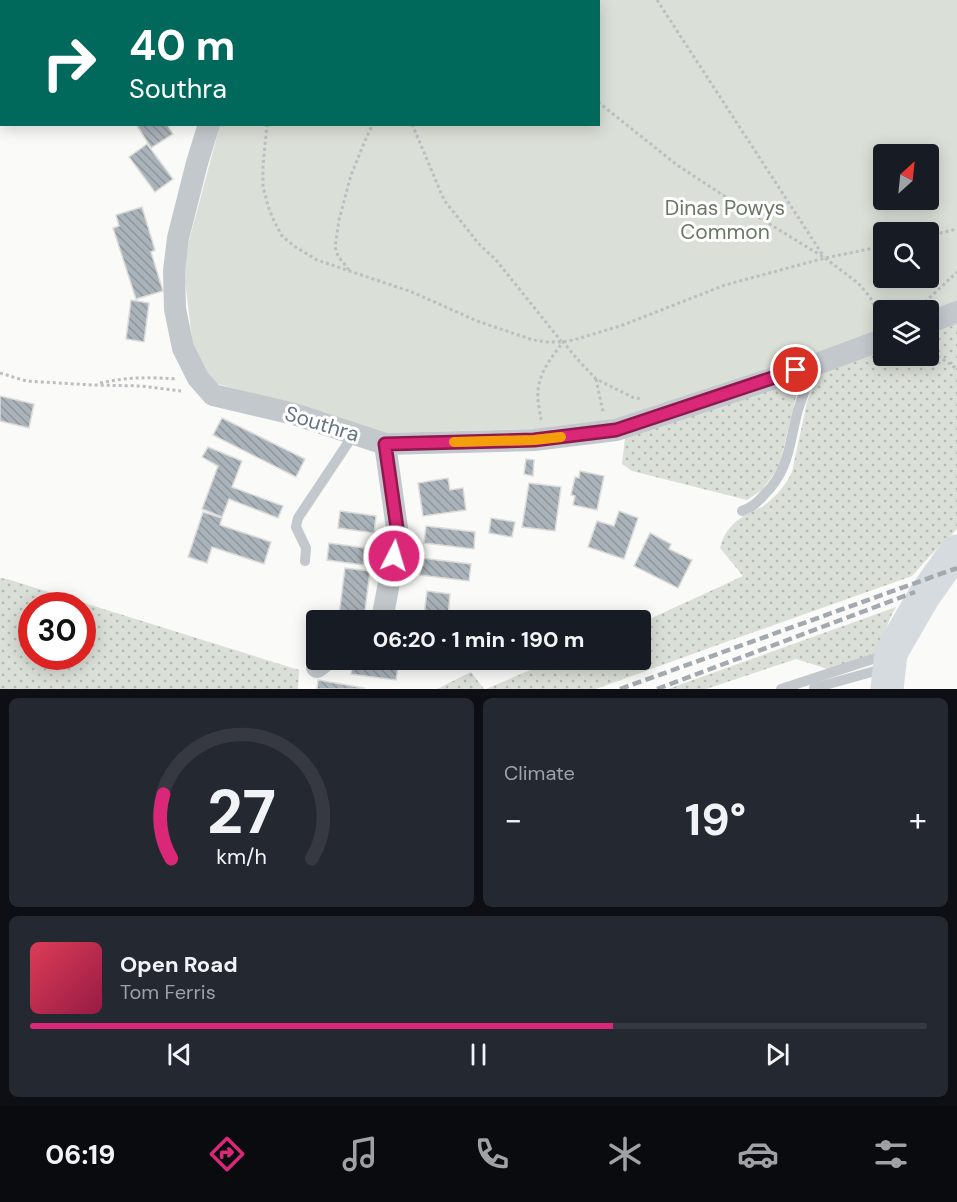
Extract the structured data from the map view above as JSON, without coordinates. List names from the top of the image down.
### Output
{
  "streets": {
    "street": ["Southra"]
  },
  "parks": ["Dinas Powys Common"],
  "north": "top right",
  "page": {
    "turn": ["40 m", "Southra"],
    "limit": "30",
    "trip": "06:20 · 1 min · 190 m",
    "tile": "Climate",
    "heat": ["−", "19°", "+"],
    "song": ["Open Road", "Tom Ferris"],
    "tabs": "06:19",
    "gauge": ["27", "km/h"]
  }
}
